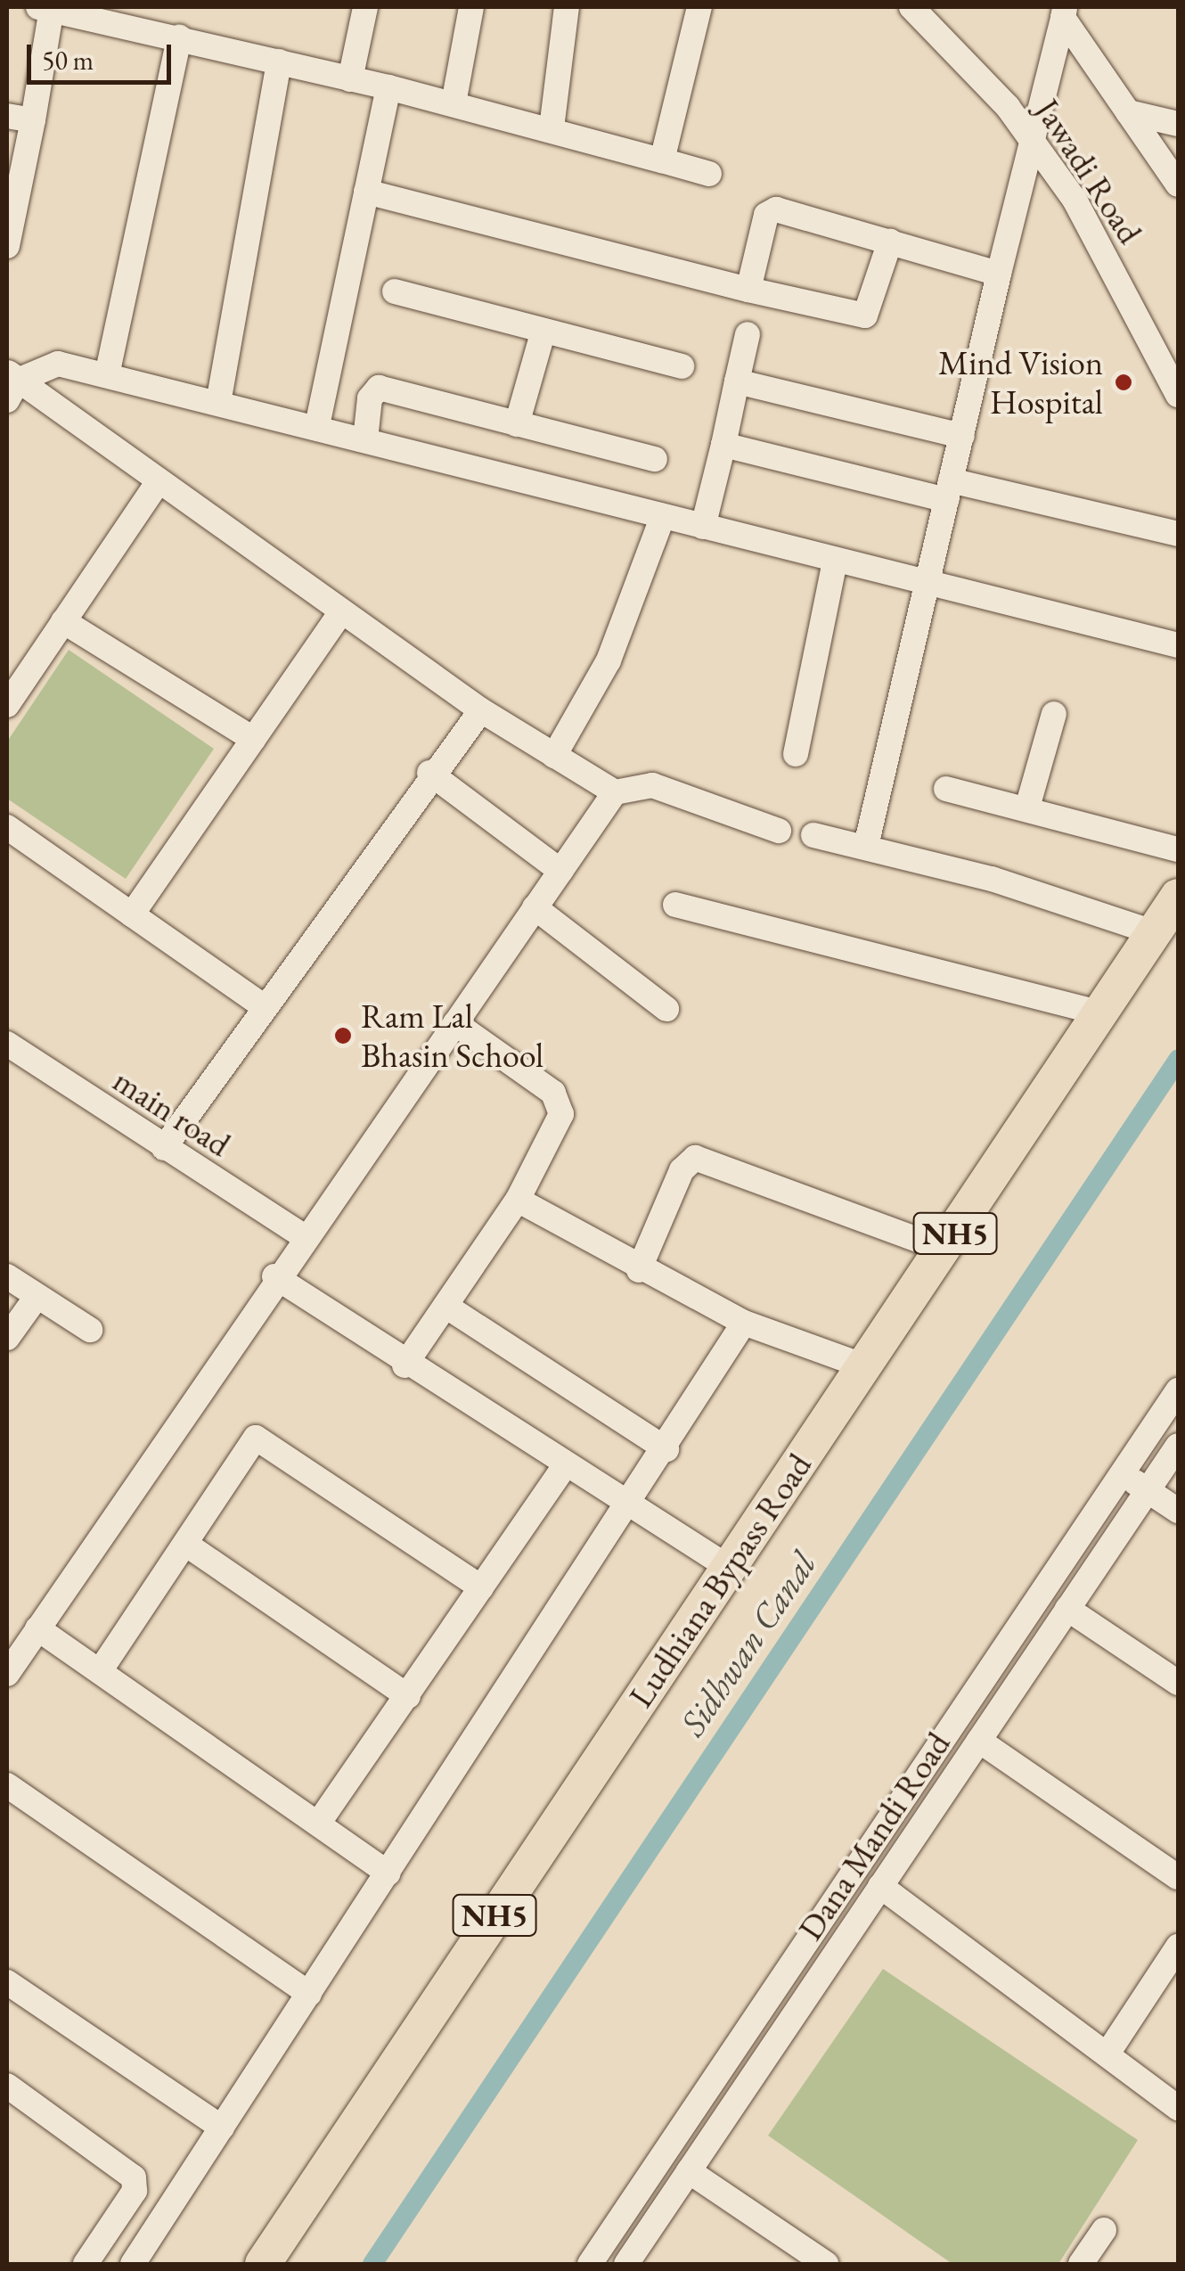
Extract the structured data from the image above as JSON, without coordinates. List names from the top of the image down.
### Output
{
  "streets": {
    "highway": ["NH5", "Ludhiana Bypass Road"],
    "street": ["Jawadi Road", "main road", "Dana Mandi Road"]
  },
  "water": ["Sidhwan Canal"],
  "places": ["Mind Vision Hospital", "Ram Lal Bhasin School"],
  "scale_bar": "50 m"
}
